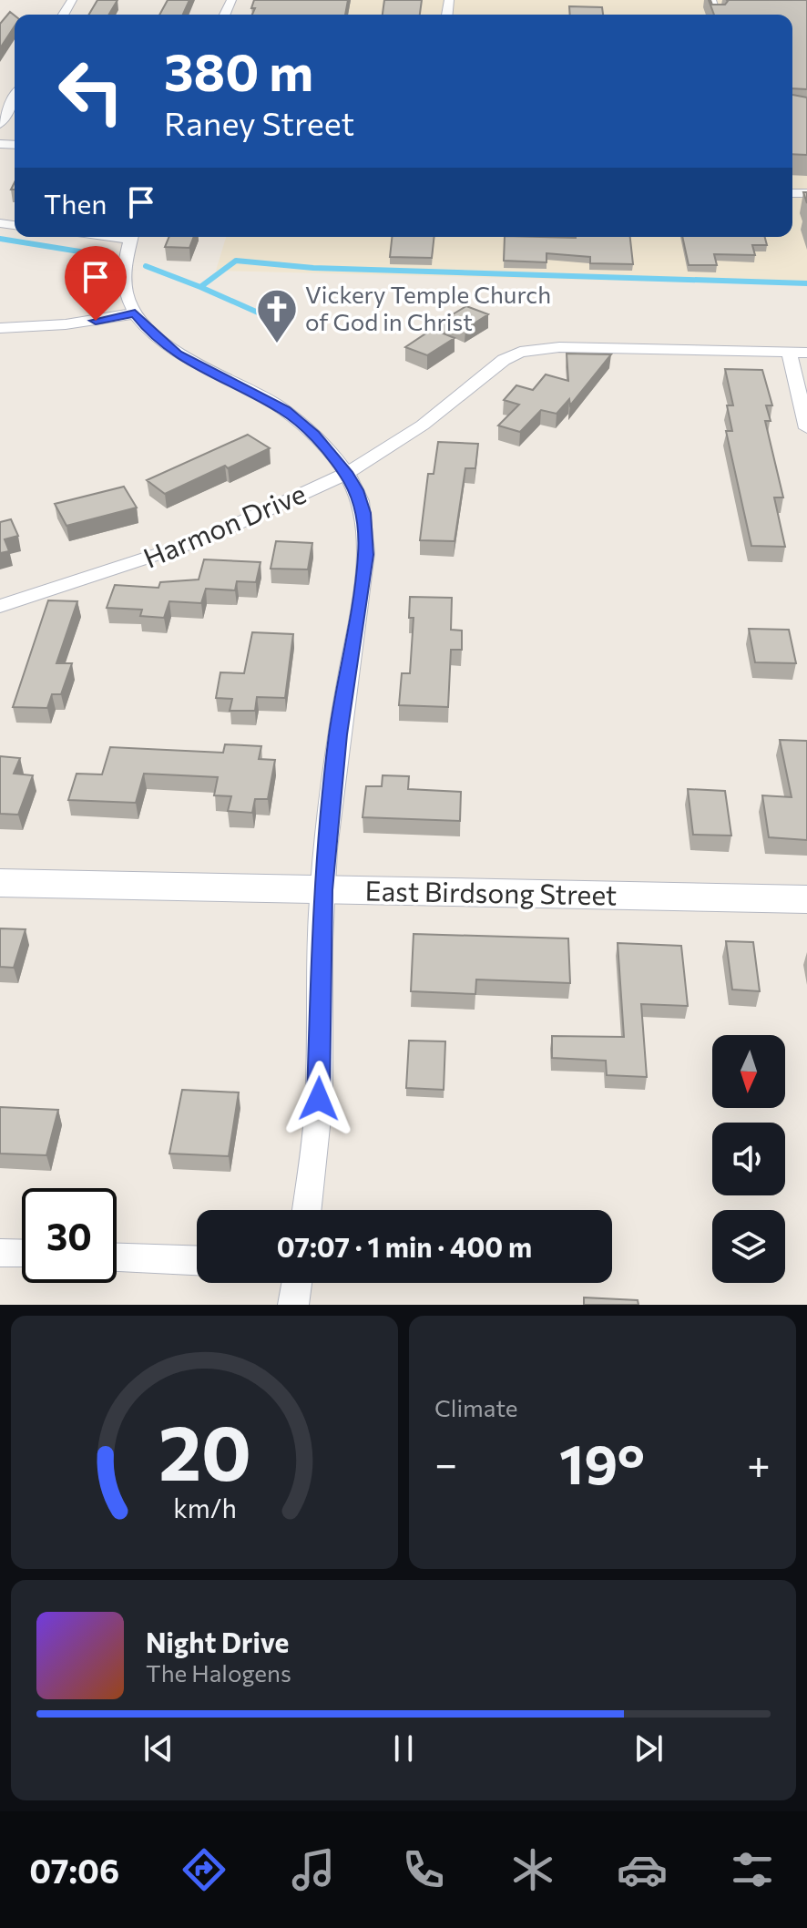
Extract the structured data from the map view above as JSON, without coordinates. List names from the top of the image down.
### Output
{
  "streets": {
    "street": ["Harmon Drive", "East Birdsong Street"]
  },
  "places": {
    "church": ["Vickery Temple Church of God in Christ"]
  },
  "north": "bottom",
  "page": {
    "turn": ["380 m", "Raney Street"],
    "then": "Then",
    "limit": "30",
    "trip": "07:07 · 1 min · 400 m",
    "tile": "Climate",
    "heat": ["−", "19°", "+"],
    "song": ["Night Drive", "The Halogens"],
    "tabs": "07:06",
    "gauge": ["20", "km/h"]
  }
}
